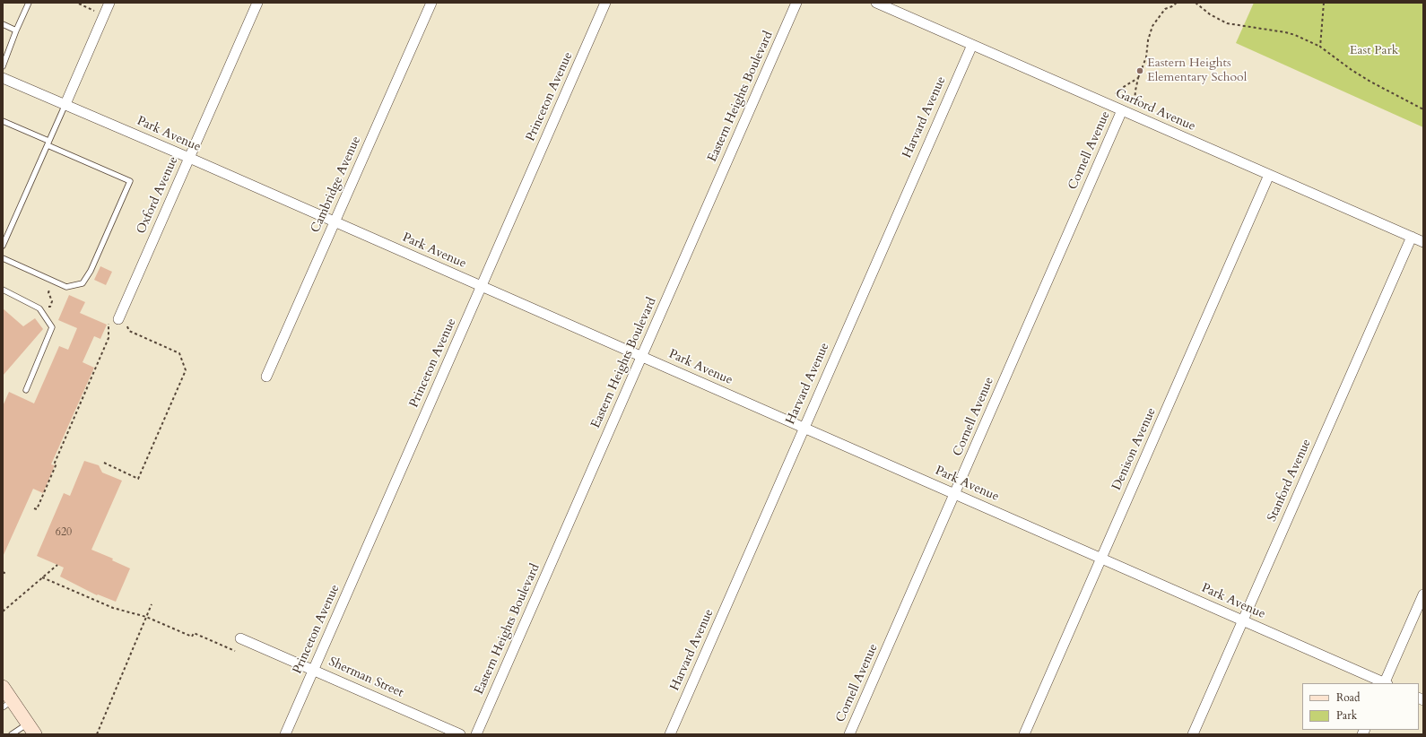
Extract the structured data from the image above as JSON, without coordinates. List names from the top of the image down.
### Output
{
  "streets": {
    "street": [
      "Princeton Avenue",
      "Eastern Heights Boulevard",
      "Garford Avenue",
      "Harvard Avenue",
      "Park Avenue",
      "Cornell Avenue",
      "Cambridge Avenue",
      "Oxford Avenue",
      "Denison Avenue",
      "Stanford Avenue",
      "Sherman Street"
    ]
  },
  "crossings": [
    ["Princeton Avenue", "Park Avenue"],
    ["Princeton Avenue", "Sherman Street"],
    ["Eastern Heights Boulevard", "Park Avenue"],
    ["Garford Avenue", "Harvard Avenue"],
    ["Garford Avenue", "Cornell Avenue"],
    ["Garford Avenue", "Denison Avenue"],
    ["Garford Avenue", "Stanford Avenue"],
    ["Harvard Avenue", "Park Avenue"],
    ["Park Avenue", "Cornell Avenue"],
    ["Park Avenue", "Cambridge Avenue"],
    ["Park Avenue", "Oxford Avenue"],
    ["Park Avenue", "Denison Avenue"],
    ["Park Avenue", "Stanford Avenue"]
  ],
  "parks": ["East Park"],
  "places": ["Eastern Heights Elementary School"],
  "house_numbers": ["620"],
  "legend": ["Road", "Park"]
}
